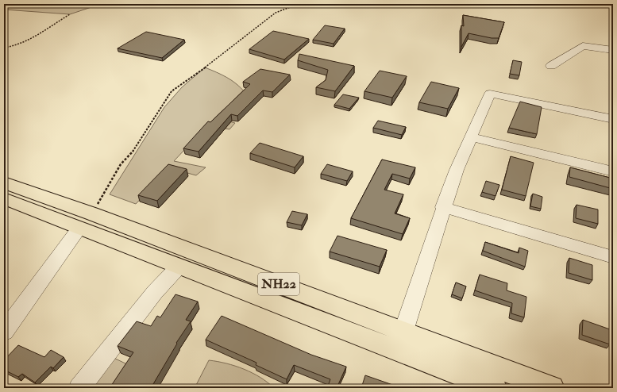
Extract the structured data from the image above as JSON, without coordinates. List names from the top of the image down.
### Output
{
  "streets": {
    "highway": ["NH22"]
  }
}
